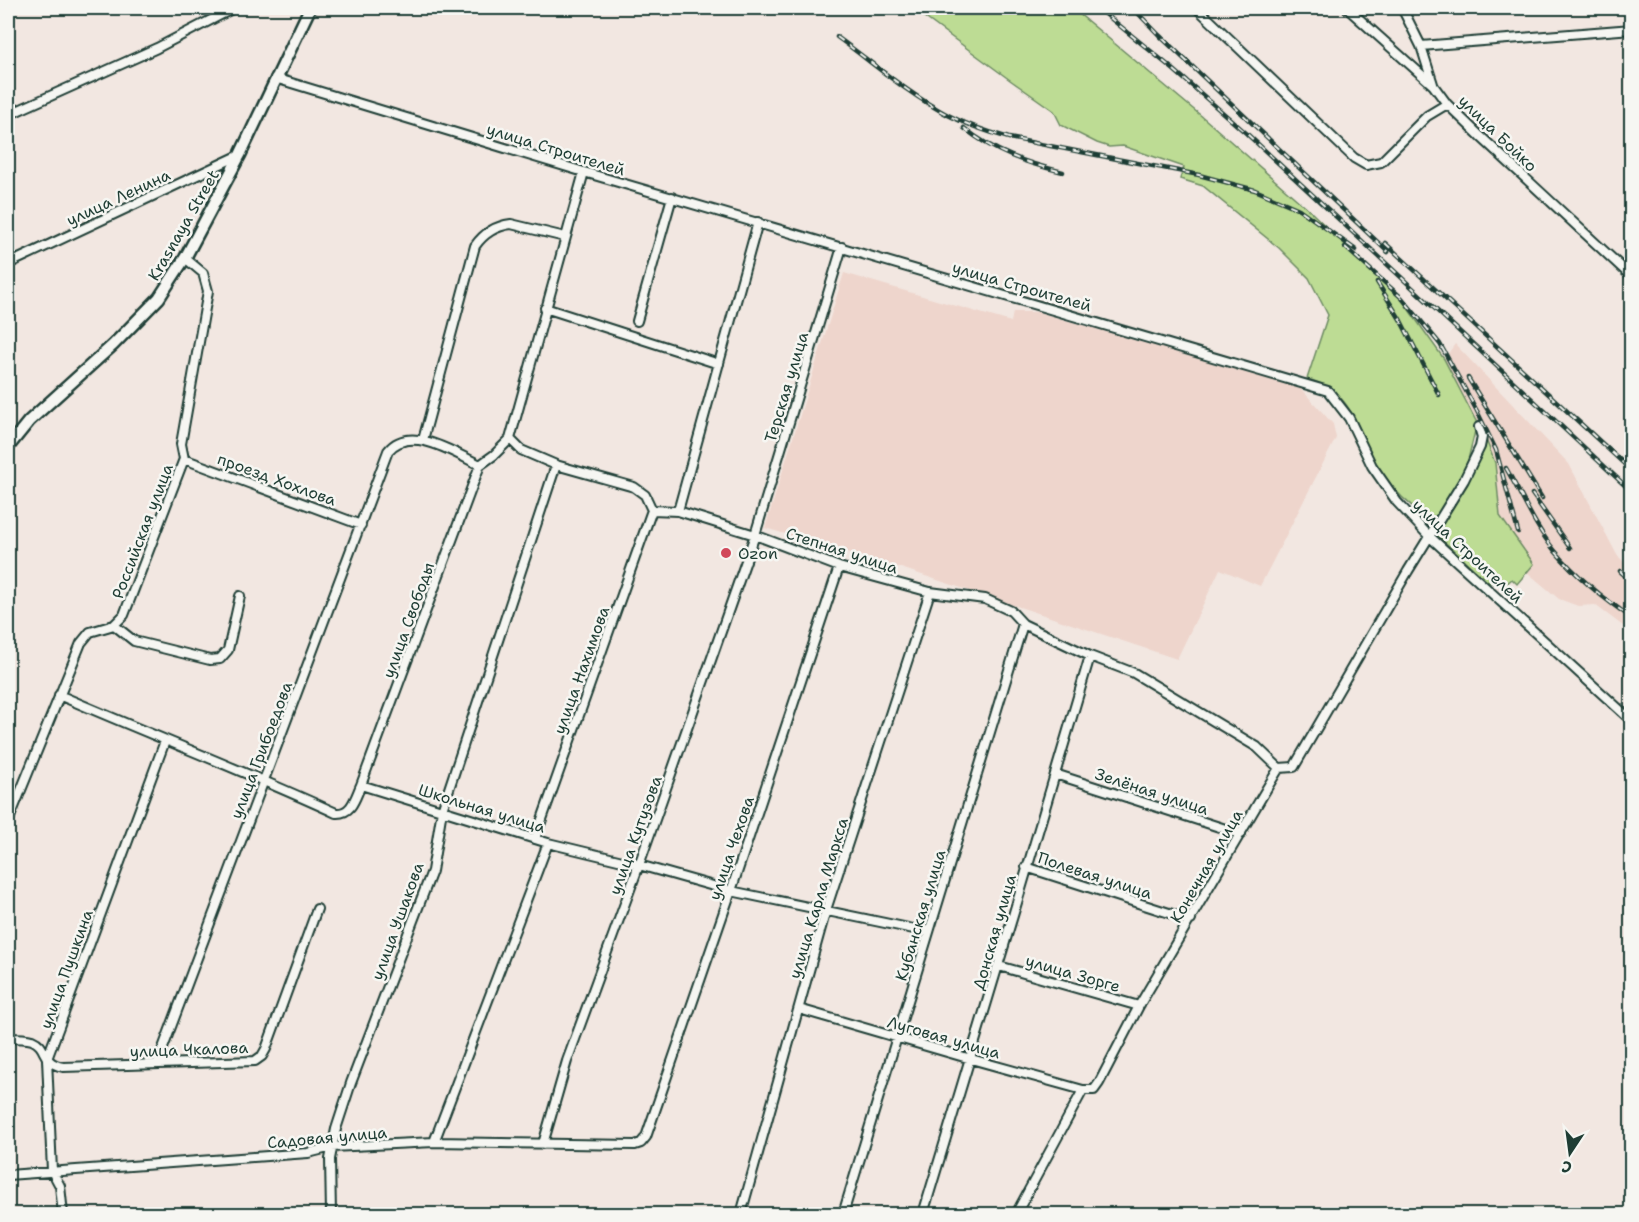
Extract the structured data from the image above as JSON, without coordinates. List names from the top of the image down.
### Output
{
  "streets": {
    "main road": ["Krasnaya Street"],
    "street": [
      "улица Бойко",
      "улица Строителей",
      "улица Ленина",
      "Терская улица",
      "проезд Хохлова",
      "Российская улица",
      "Степная улица",
      "улица Свободы",
      "улица Нахимова",
      "улица Грибоедова",
      "Зелёная улица",
      "Школьная улица",
      "улица Кутузова",
      "улица Чехова",
      "Конечная улица",
      "Полевая улица",
      "улица Карла Маркса",
      "Кубанская улица",
      "улица Ушакова",
      "Донская улица",
      "улица Пушкина",
      "улица Зорге",
      "Луговая улица",
      "улица Чкалова",
      "Садовая улица"
    ]
  },
  "crossings": [
    ["улица Строителей", "Krasnaya Street"],
    ["улица Строителей", "Терская улица"],
    ["улица Строителей", "Конечная улица"],
    ["улица Ленина", "Krasnaya Street"],
    ["Krasnaya Street", "Российская улица"],
    ["Терская улица", "Степная улица"],
    ["Терская улица", "улица Кутузова"],
    ["проезд Хохлова", "Российская улица"],
    ["проезд Хохлова", "улица Грибоедова"],
    ["Степная улица", "улица Нахимова"],
    ["Степная улица", "улица Кутузова"],
    ["Степная улица", "улица Чехова"],
    ["Степная улица", "Конечная улица"],
    ["Степная улица", "улица Карла Маркса"],
    ["Степная улица", "Кубанская улица"],
    ["Степная улица", "Донская улица"],
    ["улица Свободы", "Школьная улица"],
    ["улица Нахимова", "Школьная улица"],
    ["улица Грибоедова", "улица Чкалова"],
    ["Зелёная улица", "Конечная улица"],
    ["Зелёная улица", "Донская улица"],
    ["Школьная улица", "улица Кутузова"],
    ["Школьная улица", "улица Чехова"],
    ["Школьная улица", "улица Карла Маркса"],
    ["Школьная улица", "Кубанская улица"],
    ["Школьная улица", "улица Ушакова"],
    ["улица Кутузова", "Садовая улица"],
    ["улица Чехова", "Садовая улица"],
    ["Конечная улица", "Полевая улица"],
    ["Конечная улица", "улица Зорге"],
    ["Конечная улица", "Луговая улица"],
    ["Полевая улица", "Донская улица"],
    ["улица Карла Маркса", "Луговая улица"],
    ["Кубанская улица", "Луговая улица"],
    ["улица Ушакова", "Садовая улица"],
    ["Донская улица", "улица Зорге"],
    ["Донская улица", "Луговая улица"],
    ["улица Пушкина", "улица Чкалова"],
    ["улица Пушкина", "Садовая улица"]
  ],
  "places": ["Ozon"],
  "north": "bottom"
}
